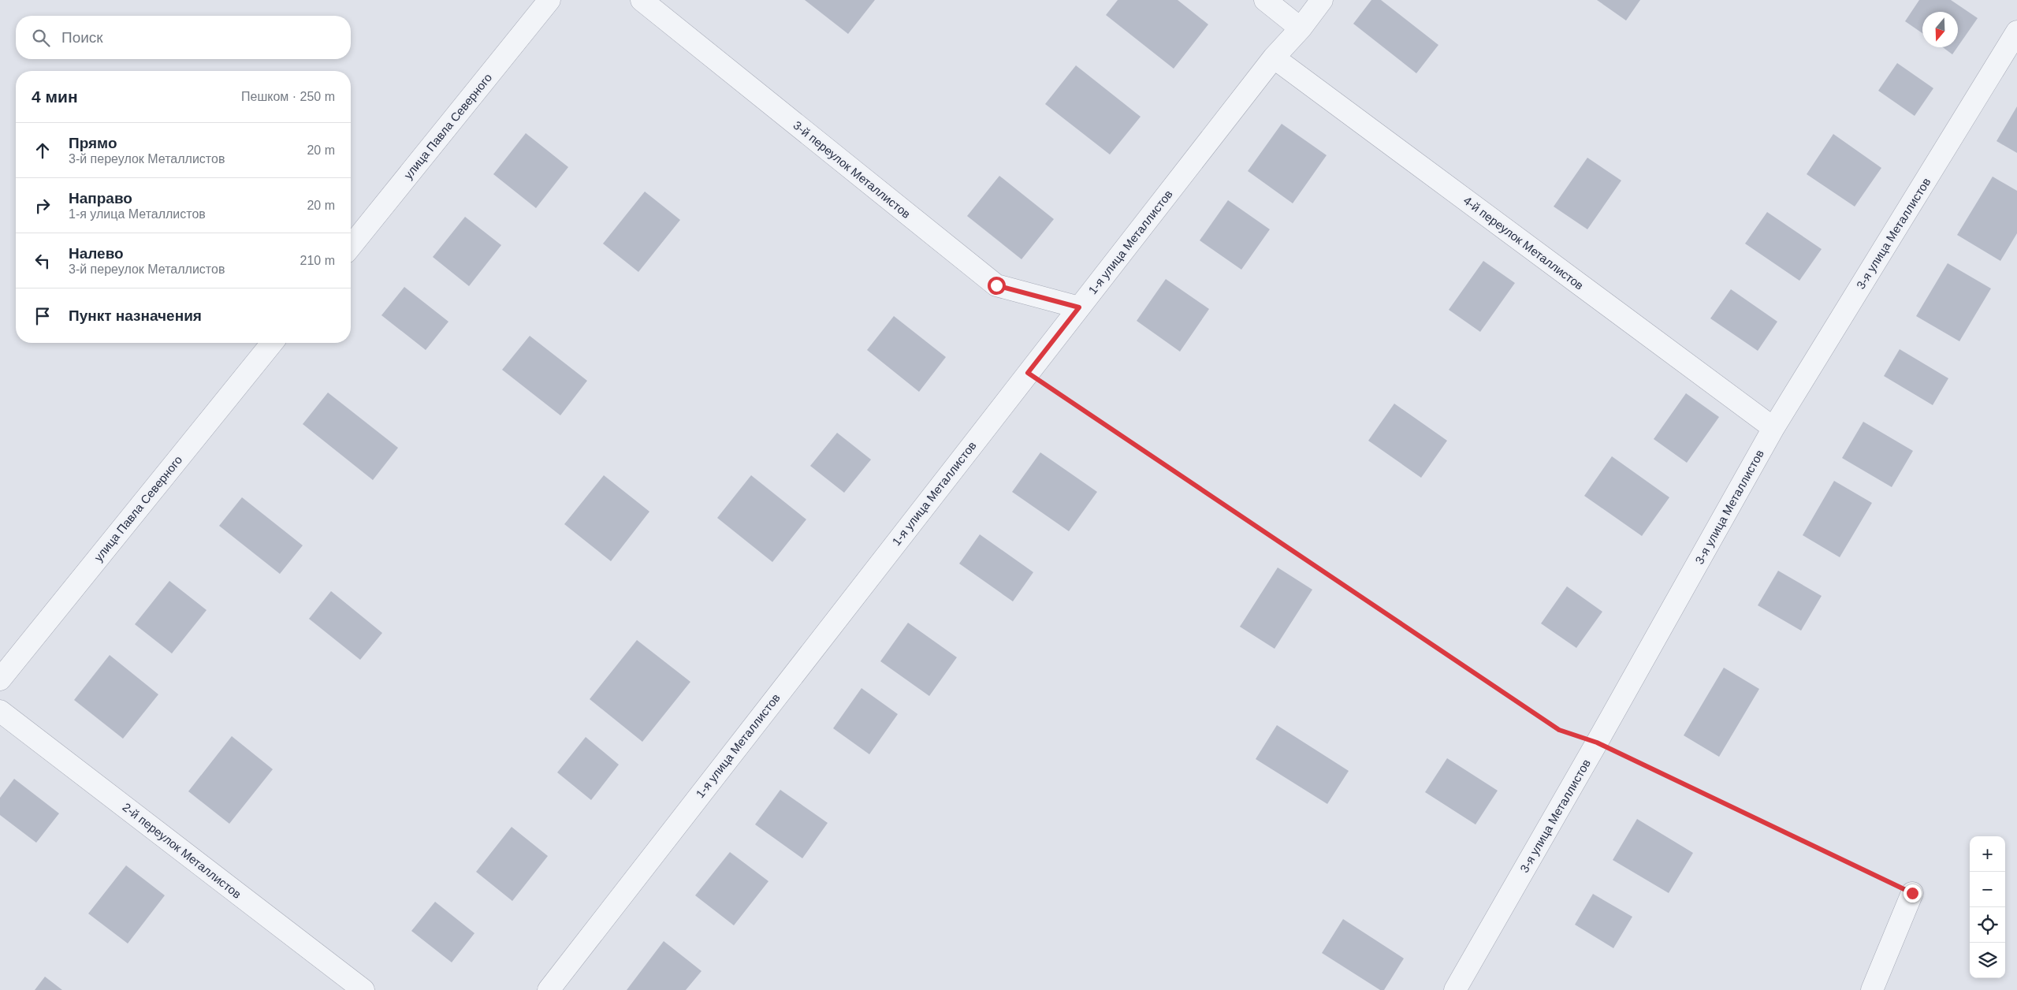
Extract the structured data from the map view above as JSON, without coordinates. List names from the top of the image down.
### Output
{
  "streets": {
    "street": [
      "улица Павла Северного",
      "3-й переулок Металлистов",
      "3-я улица Металлистов",
      "1-я улица Металлистов",
      "4-й переулок Металлистов",
      "2-й переулок Металлистов"
    ]
  },
  "crossings": [
    ["3-й переулок Металлистов", "1-я улица Металлистов"],
    ["3-я улица Металлистов", "4-й переулок Металлистов"],
    ["1-я улица Металлистов", "4-й переулок Металлистов"]
  ],
  "north": "bottom",
  "page": {
    "search": "Поиск",
    "heading": ["4 мин", "Пешком · 250 m"],
    "list": [
      ["Прямо", "3-й переулок Металлистов", "20 m"],
      ["Направо", "1-я улица Металлистов", "20 m"],
      ["Налево", "3-й переулок Металлистов", "210 m"],
      "Пункт назначения"
    ],
    "map_buttons": ["+", "−"]
  }
}
